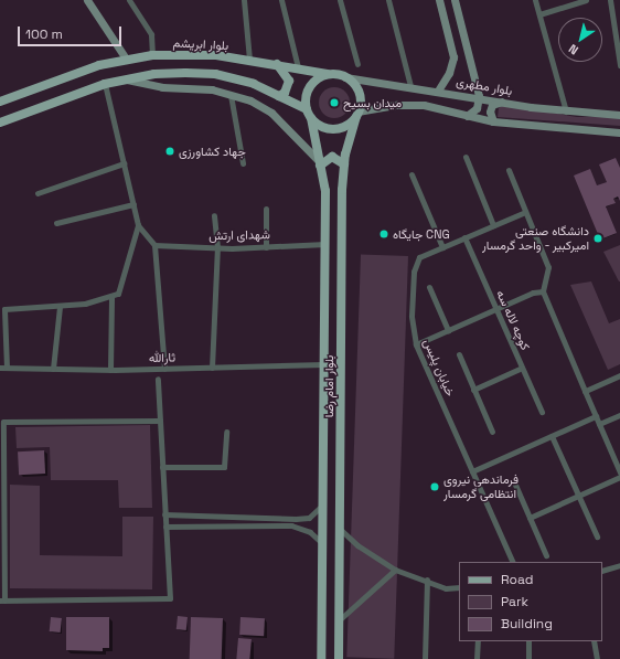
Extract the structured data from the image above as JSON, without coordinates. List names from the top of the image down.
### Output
{
  "streets": {
    "main road": ["بلوار ابریشم", "بلوار مطهری", "بلوار امام رضا"],
    "street": [
      "شهدای ارتش",
      "کوچه لاله سه",
      "ثارالله",
      "خیابان پلیس"
    ]
  },
  "crossings": [
    ["بلوار ابریشم", "بلوار مطهری"],
    ["بلوار ابریشم", "بلوار امام رضا"],
    ["بلوار مطهری", "بلوار امام رضا"],
    ["شهدای ارتش", "بلوار امام رضا"],
    ["کوچه لاله سه", "خیابان پلیس"],
    ["ثارالله", "بلوار امام رضا"]
  ],
  "places": [
    "میدان بسیح",
    "جهاد کشاورزی",
    "جایگاه CNG",
    "دانشگاه صنعتی امیرکبیر - واحد گرمسار",
    "فرماندهی نیروی انتظامی گرمسار"
  ],
  "legend": ["Road", "Park", "Building"],
  "scale_bar": "100 m",
  "north": "bottom left"
}
